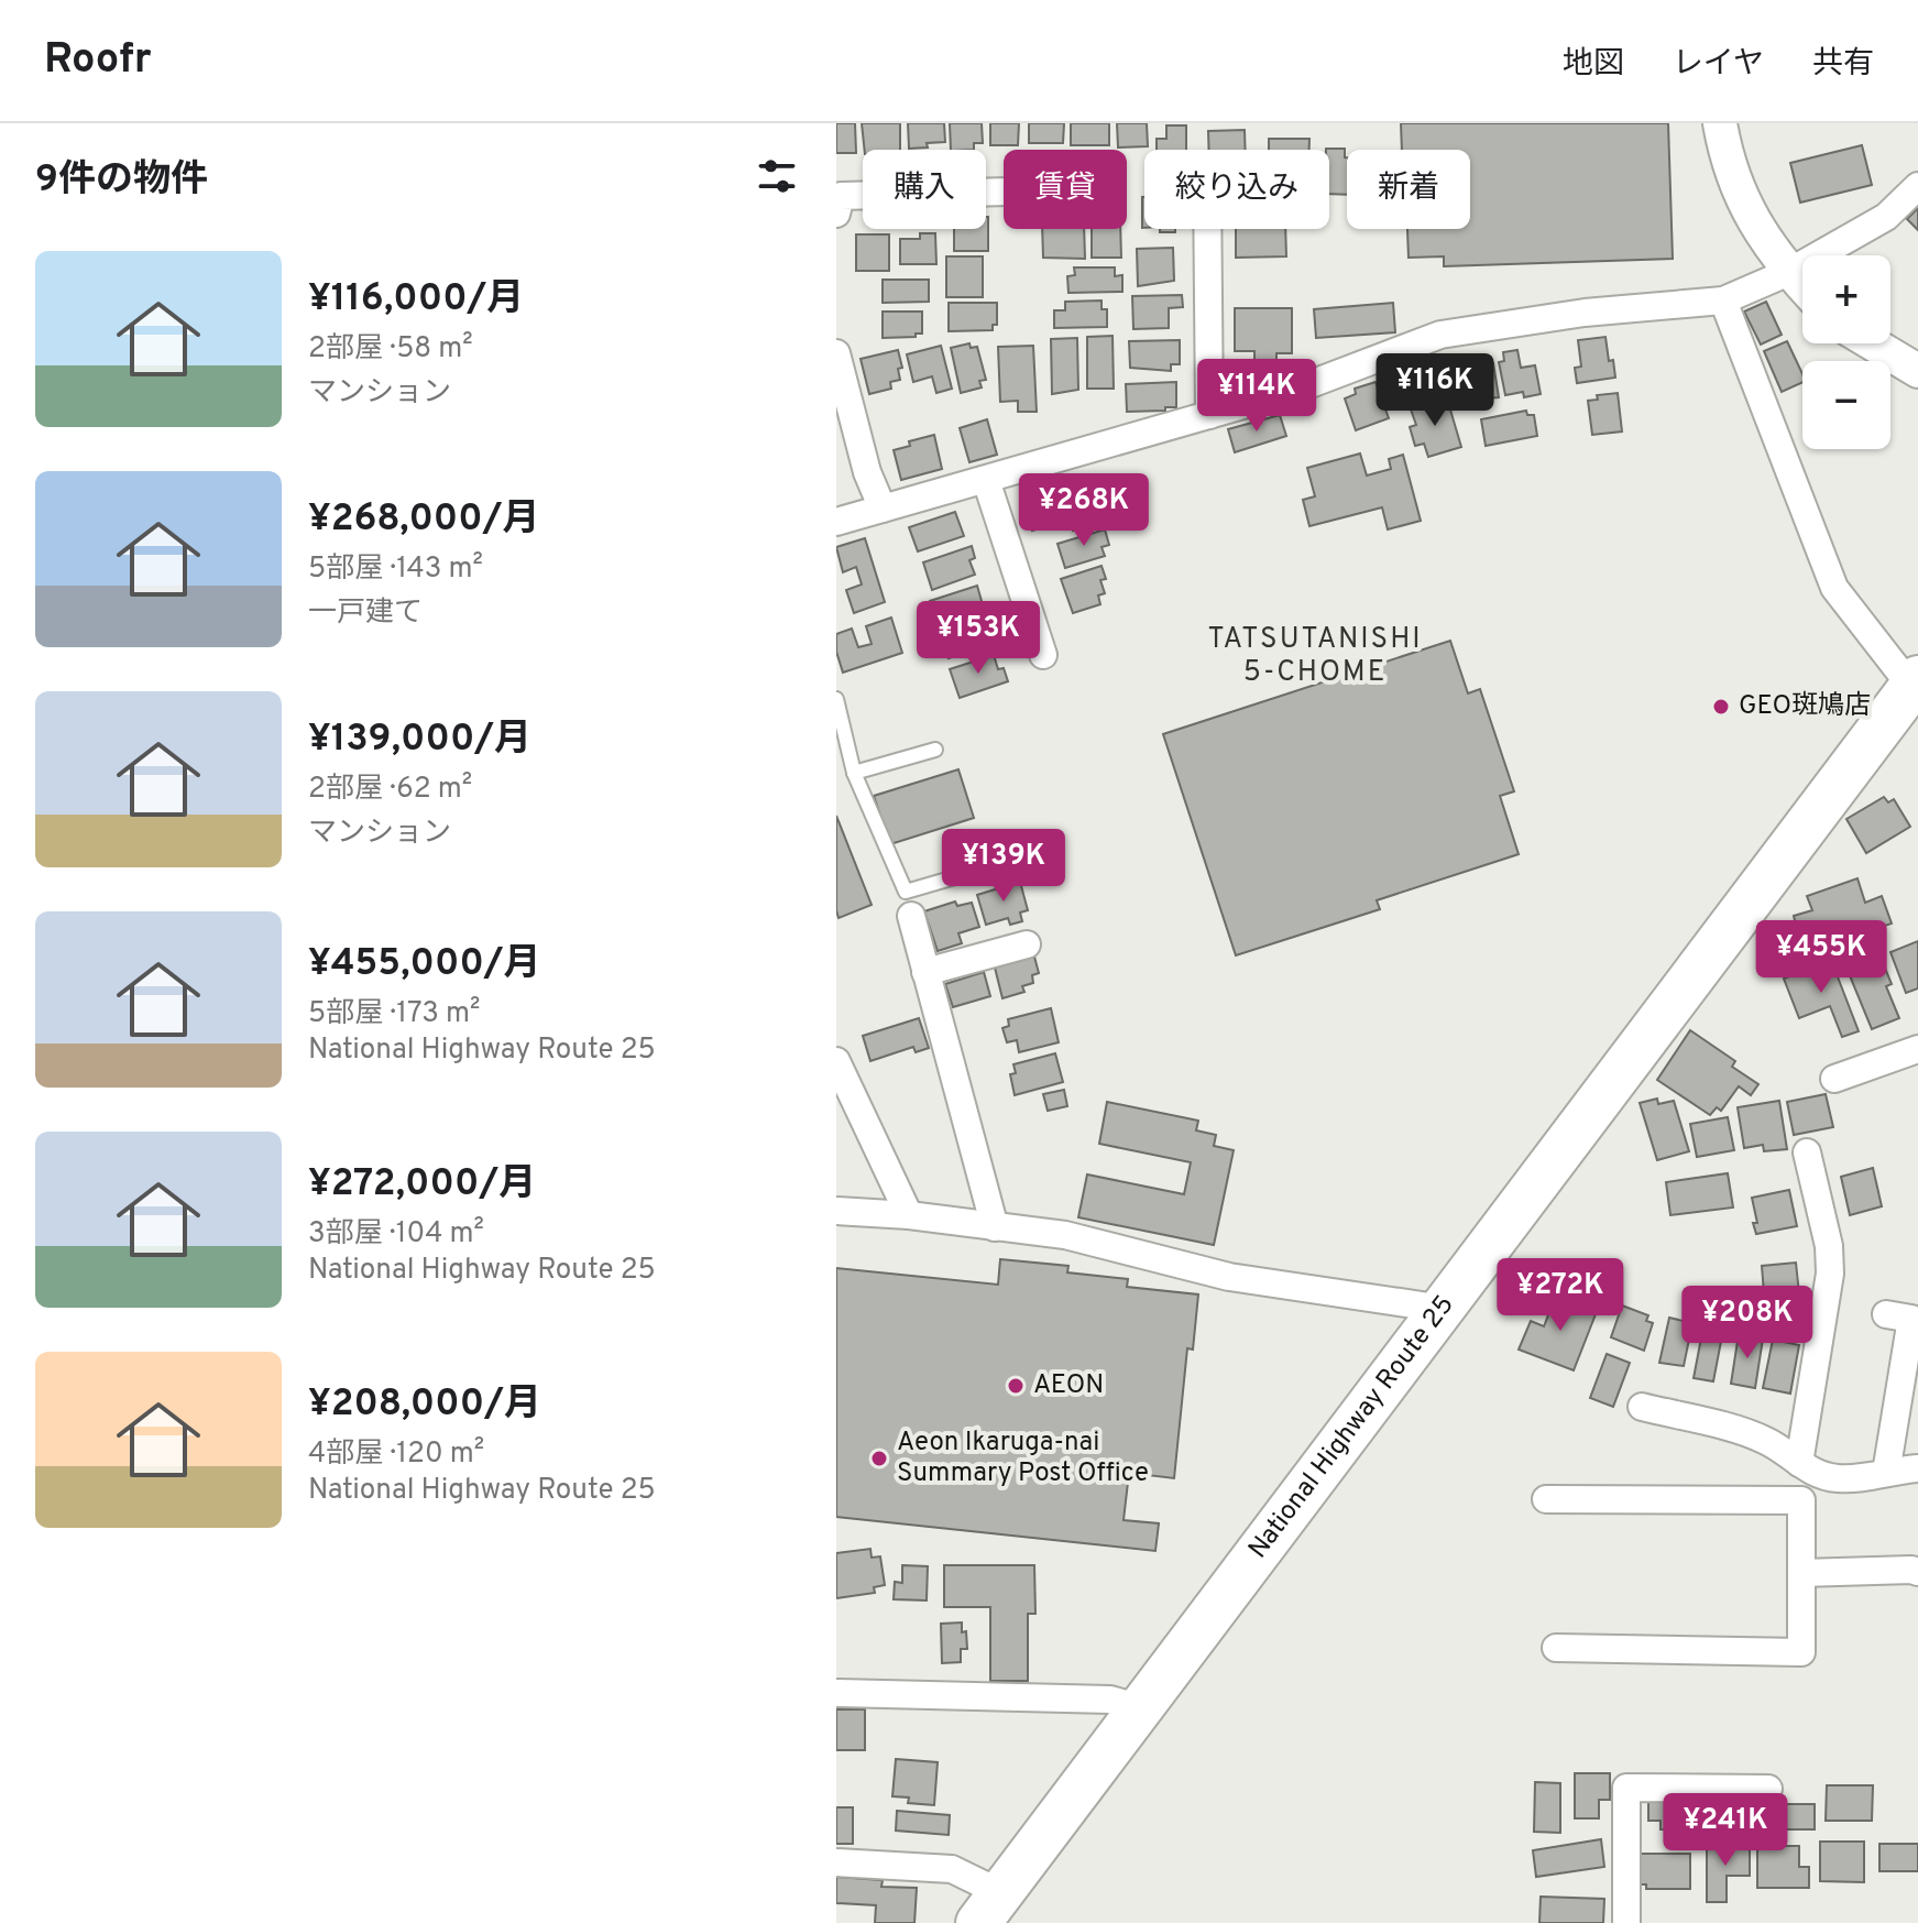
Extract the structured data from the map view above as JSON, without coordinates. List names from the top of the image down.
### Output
{
  "streets": {
    "highway": ["National Highway Route 25"]
  },
  "districts": ["TATSUTANISHI 5-CHOME"],
  "places": ["GEO斑鳩店", "AEON", "Aeon Ikaruga-nai Summary Post Office"],
  "page": {
    "header": "Roofr",
    "nav": ["地図", "レイヤ", "共有"],
    "heading": "9件の物件",
    "chip": [
      "購入",
      "賃貸",
      "絞り込み",
      "新着"
    ],
    "list": [
      {
        "name": "¥116,000/月",
        "note": "2部屋 · 58 m² · マンション"
      },
      {
        "name": "¥268,000/月",
        "note": "5部屋 · 143 m² · 一戸建て"
      },
      {
        "name": "¥139,000/月",
        "note": "2部屋 · 62 m² · マンション"
      },
      {
        "name": "¥455,000/月",
        "note": "5部屋 · 173 m² · National Highway Route 25"
      },
      {
        "name": "¥272,000/月",
        "note": "3部屋 · 104 m² · National Highway Route 25"
      },
      {
        "name": "¥208,000/月",
        "note": "4部屋 · 120 m² · National Highway Route 25"
      }
    ],
    "map_buttons": ["+", "−"],
    "price": [
      "¥116K",
      "¥114K",
      "¥268K",
      "¥153K",
      "¥139K",
      "¥455K",
      "¥272K",
      "¥208K",
      "¥241K"
    ]
  }
}
